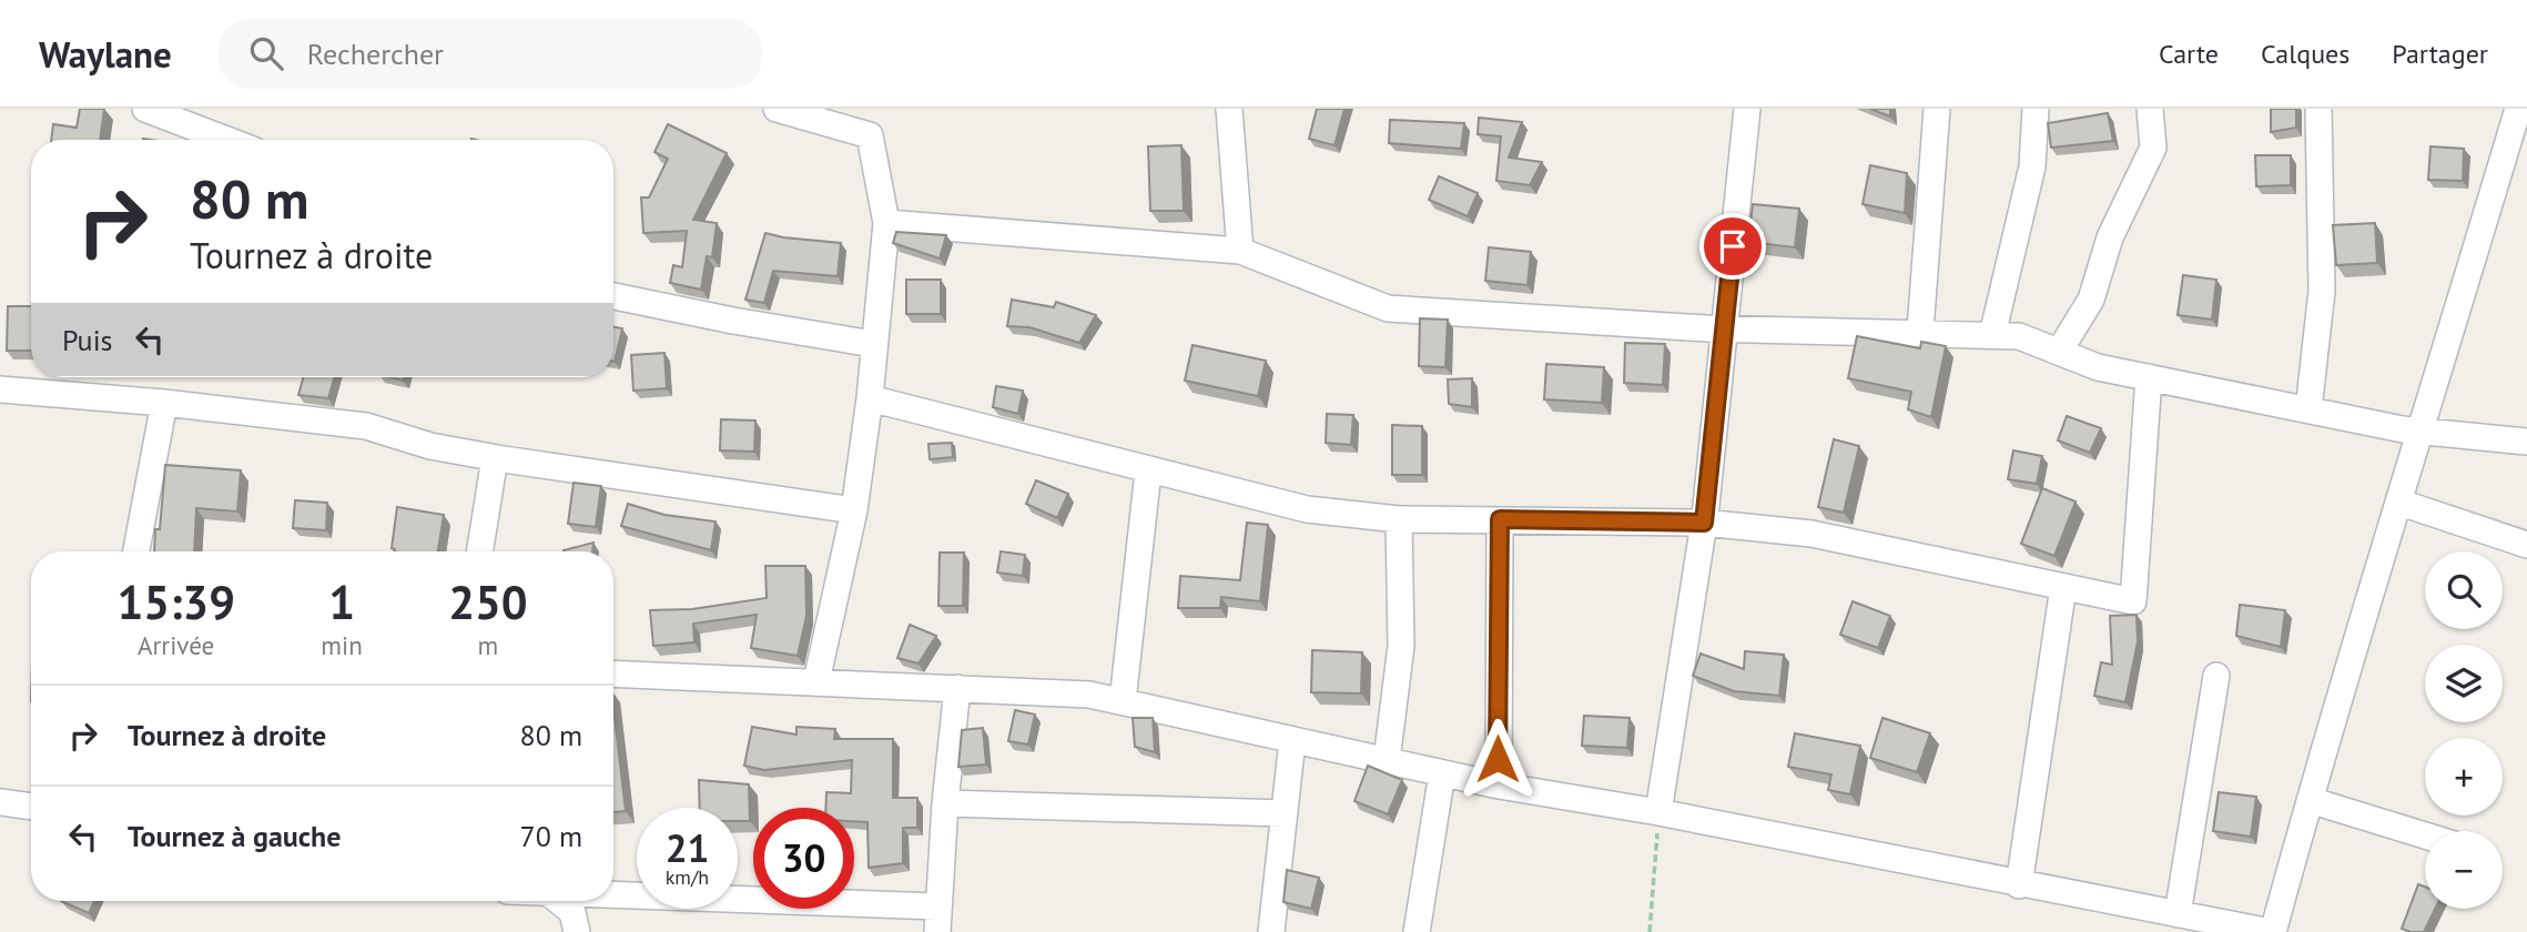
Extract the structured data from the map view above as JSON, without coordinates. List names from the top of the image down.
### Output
{
  "page": {
    "header": "Waylane",
    "search": "Rechercher",
    "nav": ["Carte", "Calques", "Partager"],
    "turn": ["80 m", "Tournez à droite"],
    "then": "Puis",
    "map_buttons": ["+", "−"],
    "eta": [
      "15:39",
      "Arrivée",
      "1",
      "min",
      "250",
      "m"
    ],
    "list": [
      {
        "name": "Tournez à droite",
        "value": "80 m"
      },
      {
        "name": "Tournez à gauche",
        "value": "70 m"
      }
    ],
    "speed": "21 km/h",
    "limit": "30"
  }
}
